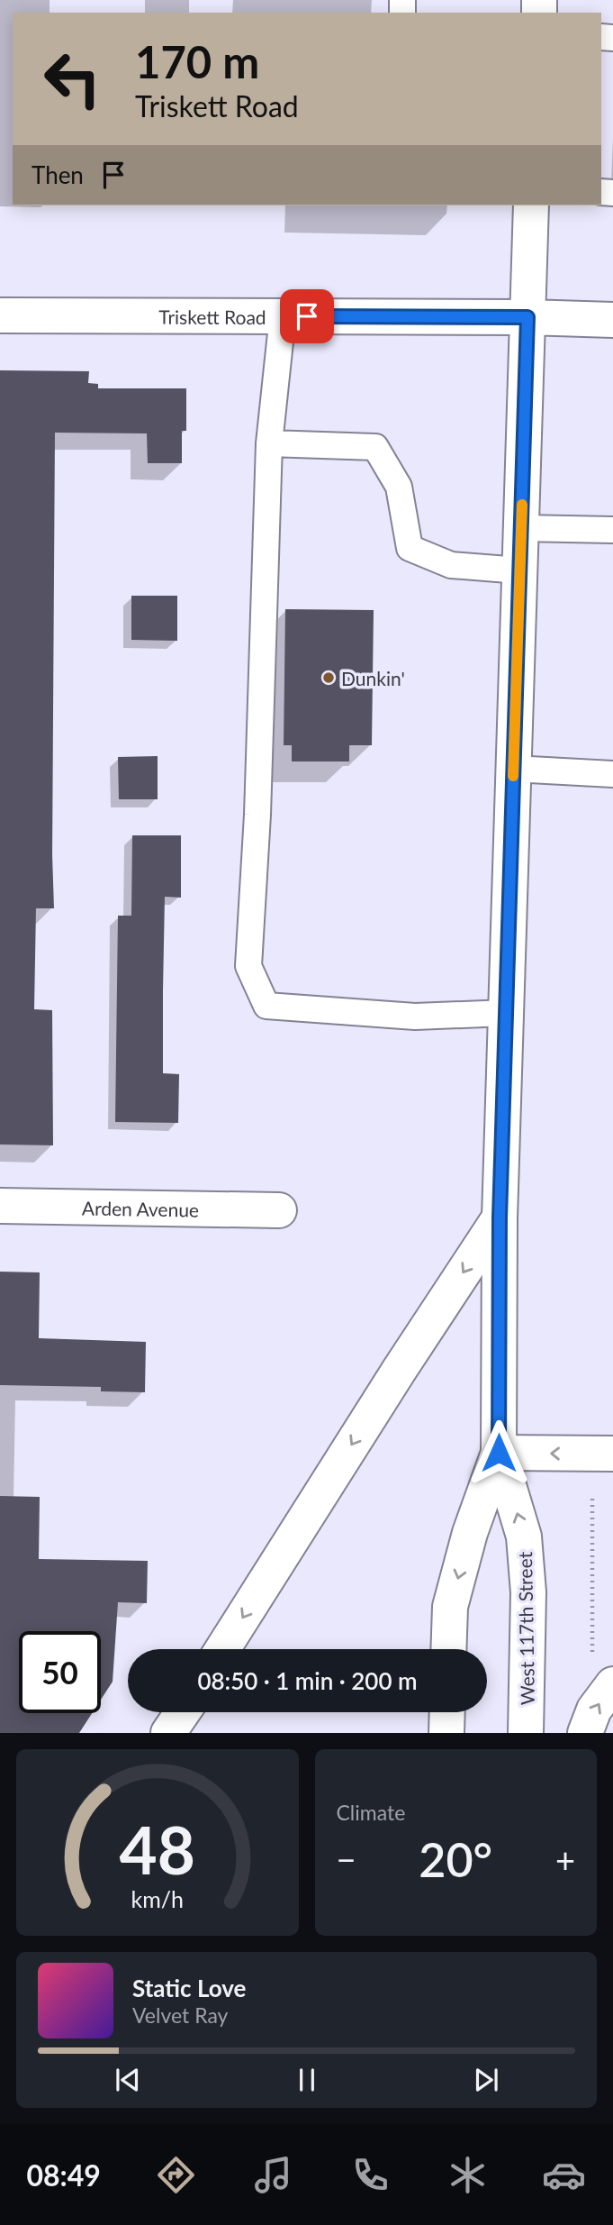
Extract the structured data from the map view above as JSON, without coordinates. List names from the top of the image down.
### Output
{
  "streets": {
    "main road": ["Triskett Road", "Arden Avenue", "West 117th Street"]
  },
  "crossings": [
    ["Triskett Road", "West 117th Street"]
  ],
  "places": ["Dunkin'"],
  "page": {
    "turn": ["170 m", "Triskett Road"],
    "then": "Then",
    "limit": "50",
    "trip": "08:50 · 1 min · 200 m",
    "tile": "Climate",
    "heat": ["−", "20°", "+"],
    "song": ["Static Love", "Velvet Ray"],
    "tabs": "08:49",
    "gauge": ["48", "km/h"]
  }
}
